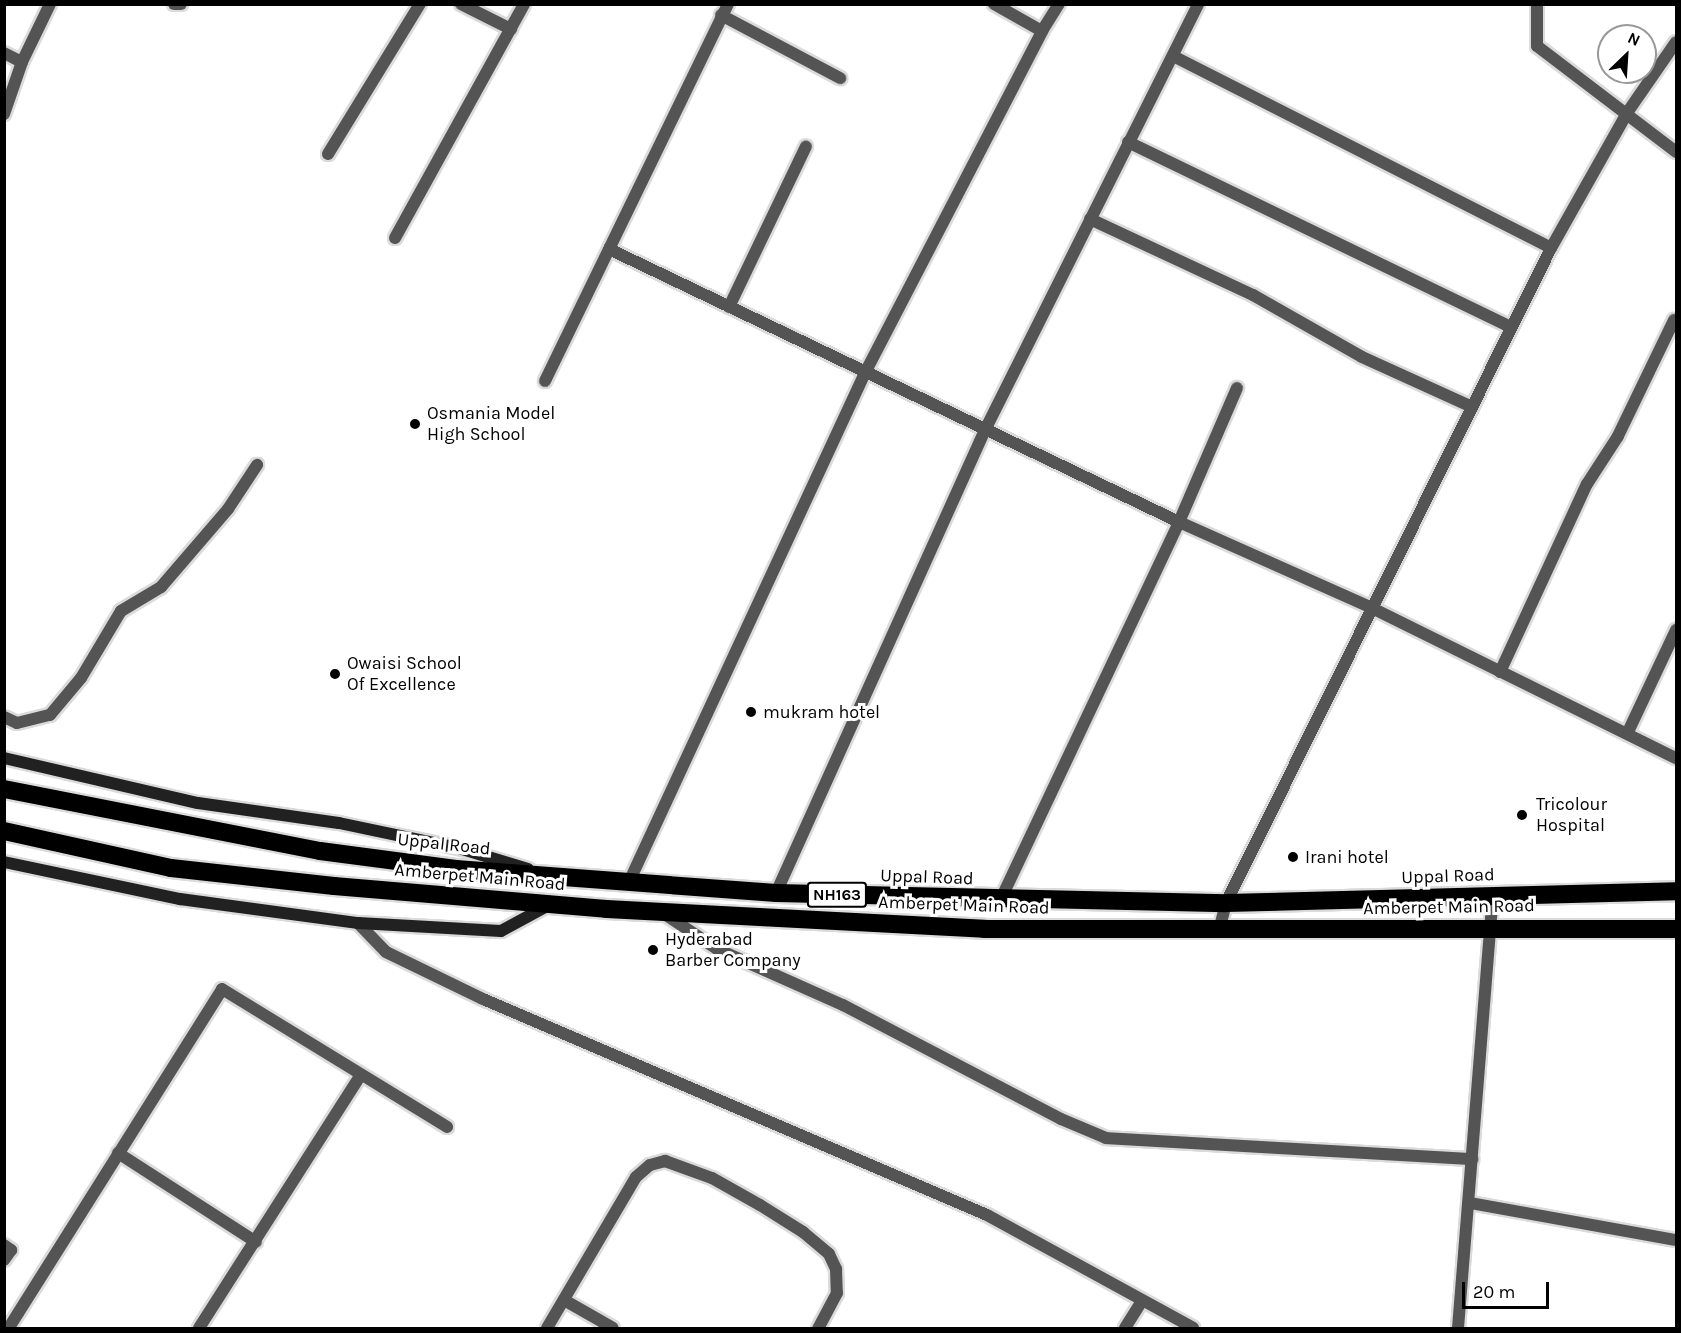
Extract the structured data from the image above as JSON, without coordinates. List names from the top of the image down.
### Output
{
  "streets": {
    "highway": ["Uppal Road", "Amberpet Main Road", "NH163"]
  },
  "places": [
    "Osmania Model High School",
    "Owaisi School Of Excellence",
    "mukram hotel",
    "Tricolour Hospital",
    "Irani hotel",
    "Hyderabad Barber Company"
  ],
  "scale_bar": "20 m",
  "north": "top right"
}
